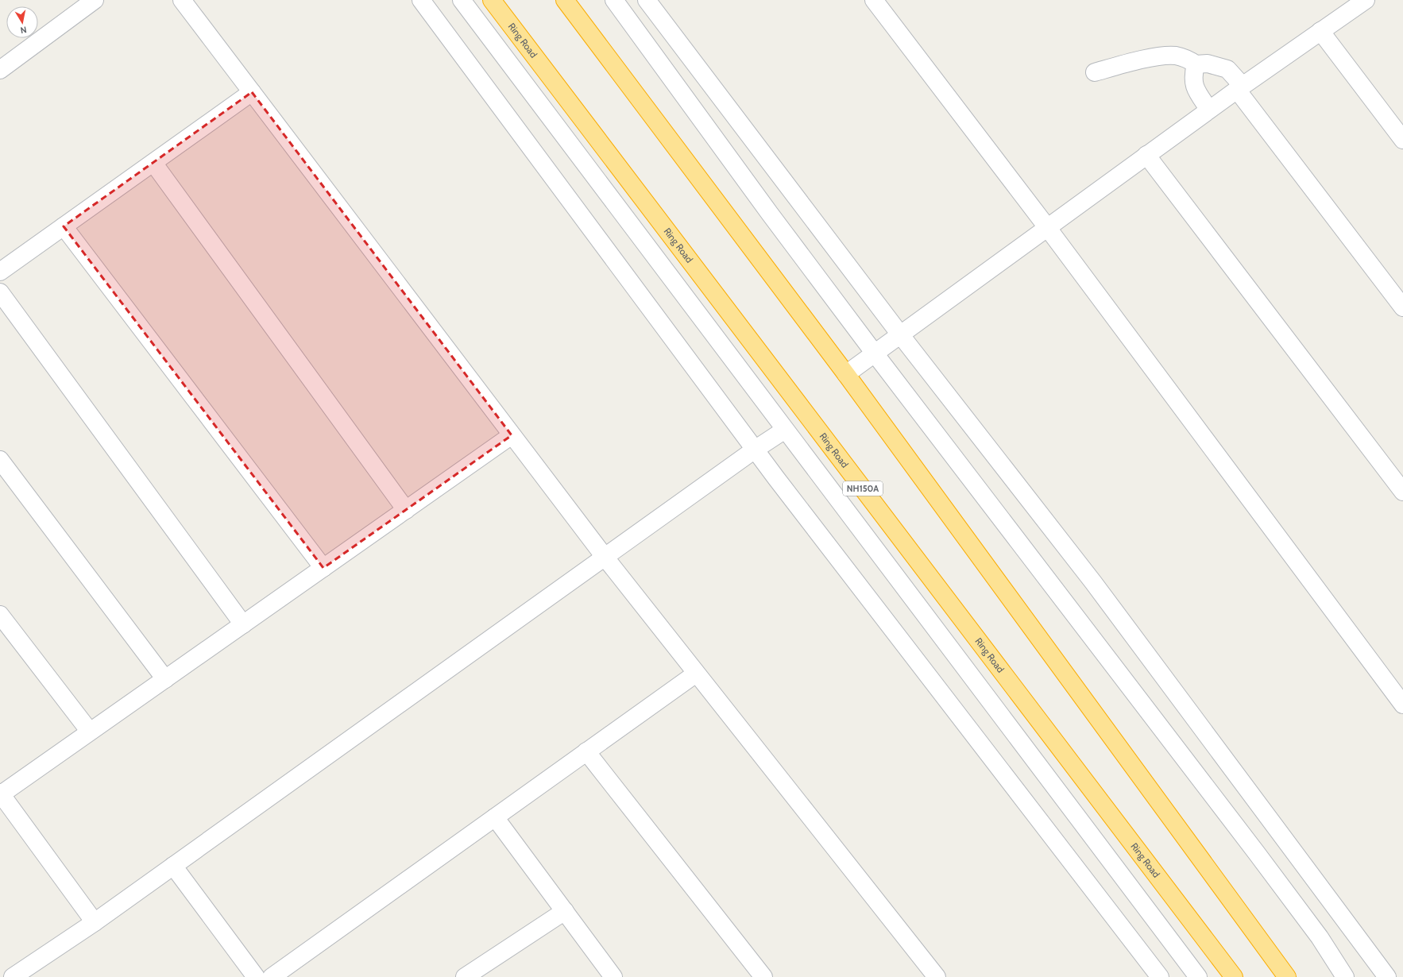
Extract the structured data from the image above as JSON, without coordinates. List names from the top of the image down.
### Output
{
  "streets": {
    "highway": ["Ring Road", "NH150A"]
  },
  "north": "bottom"
}
